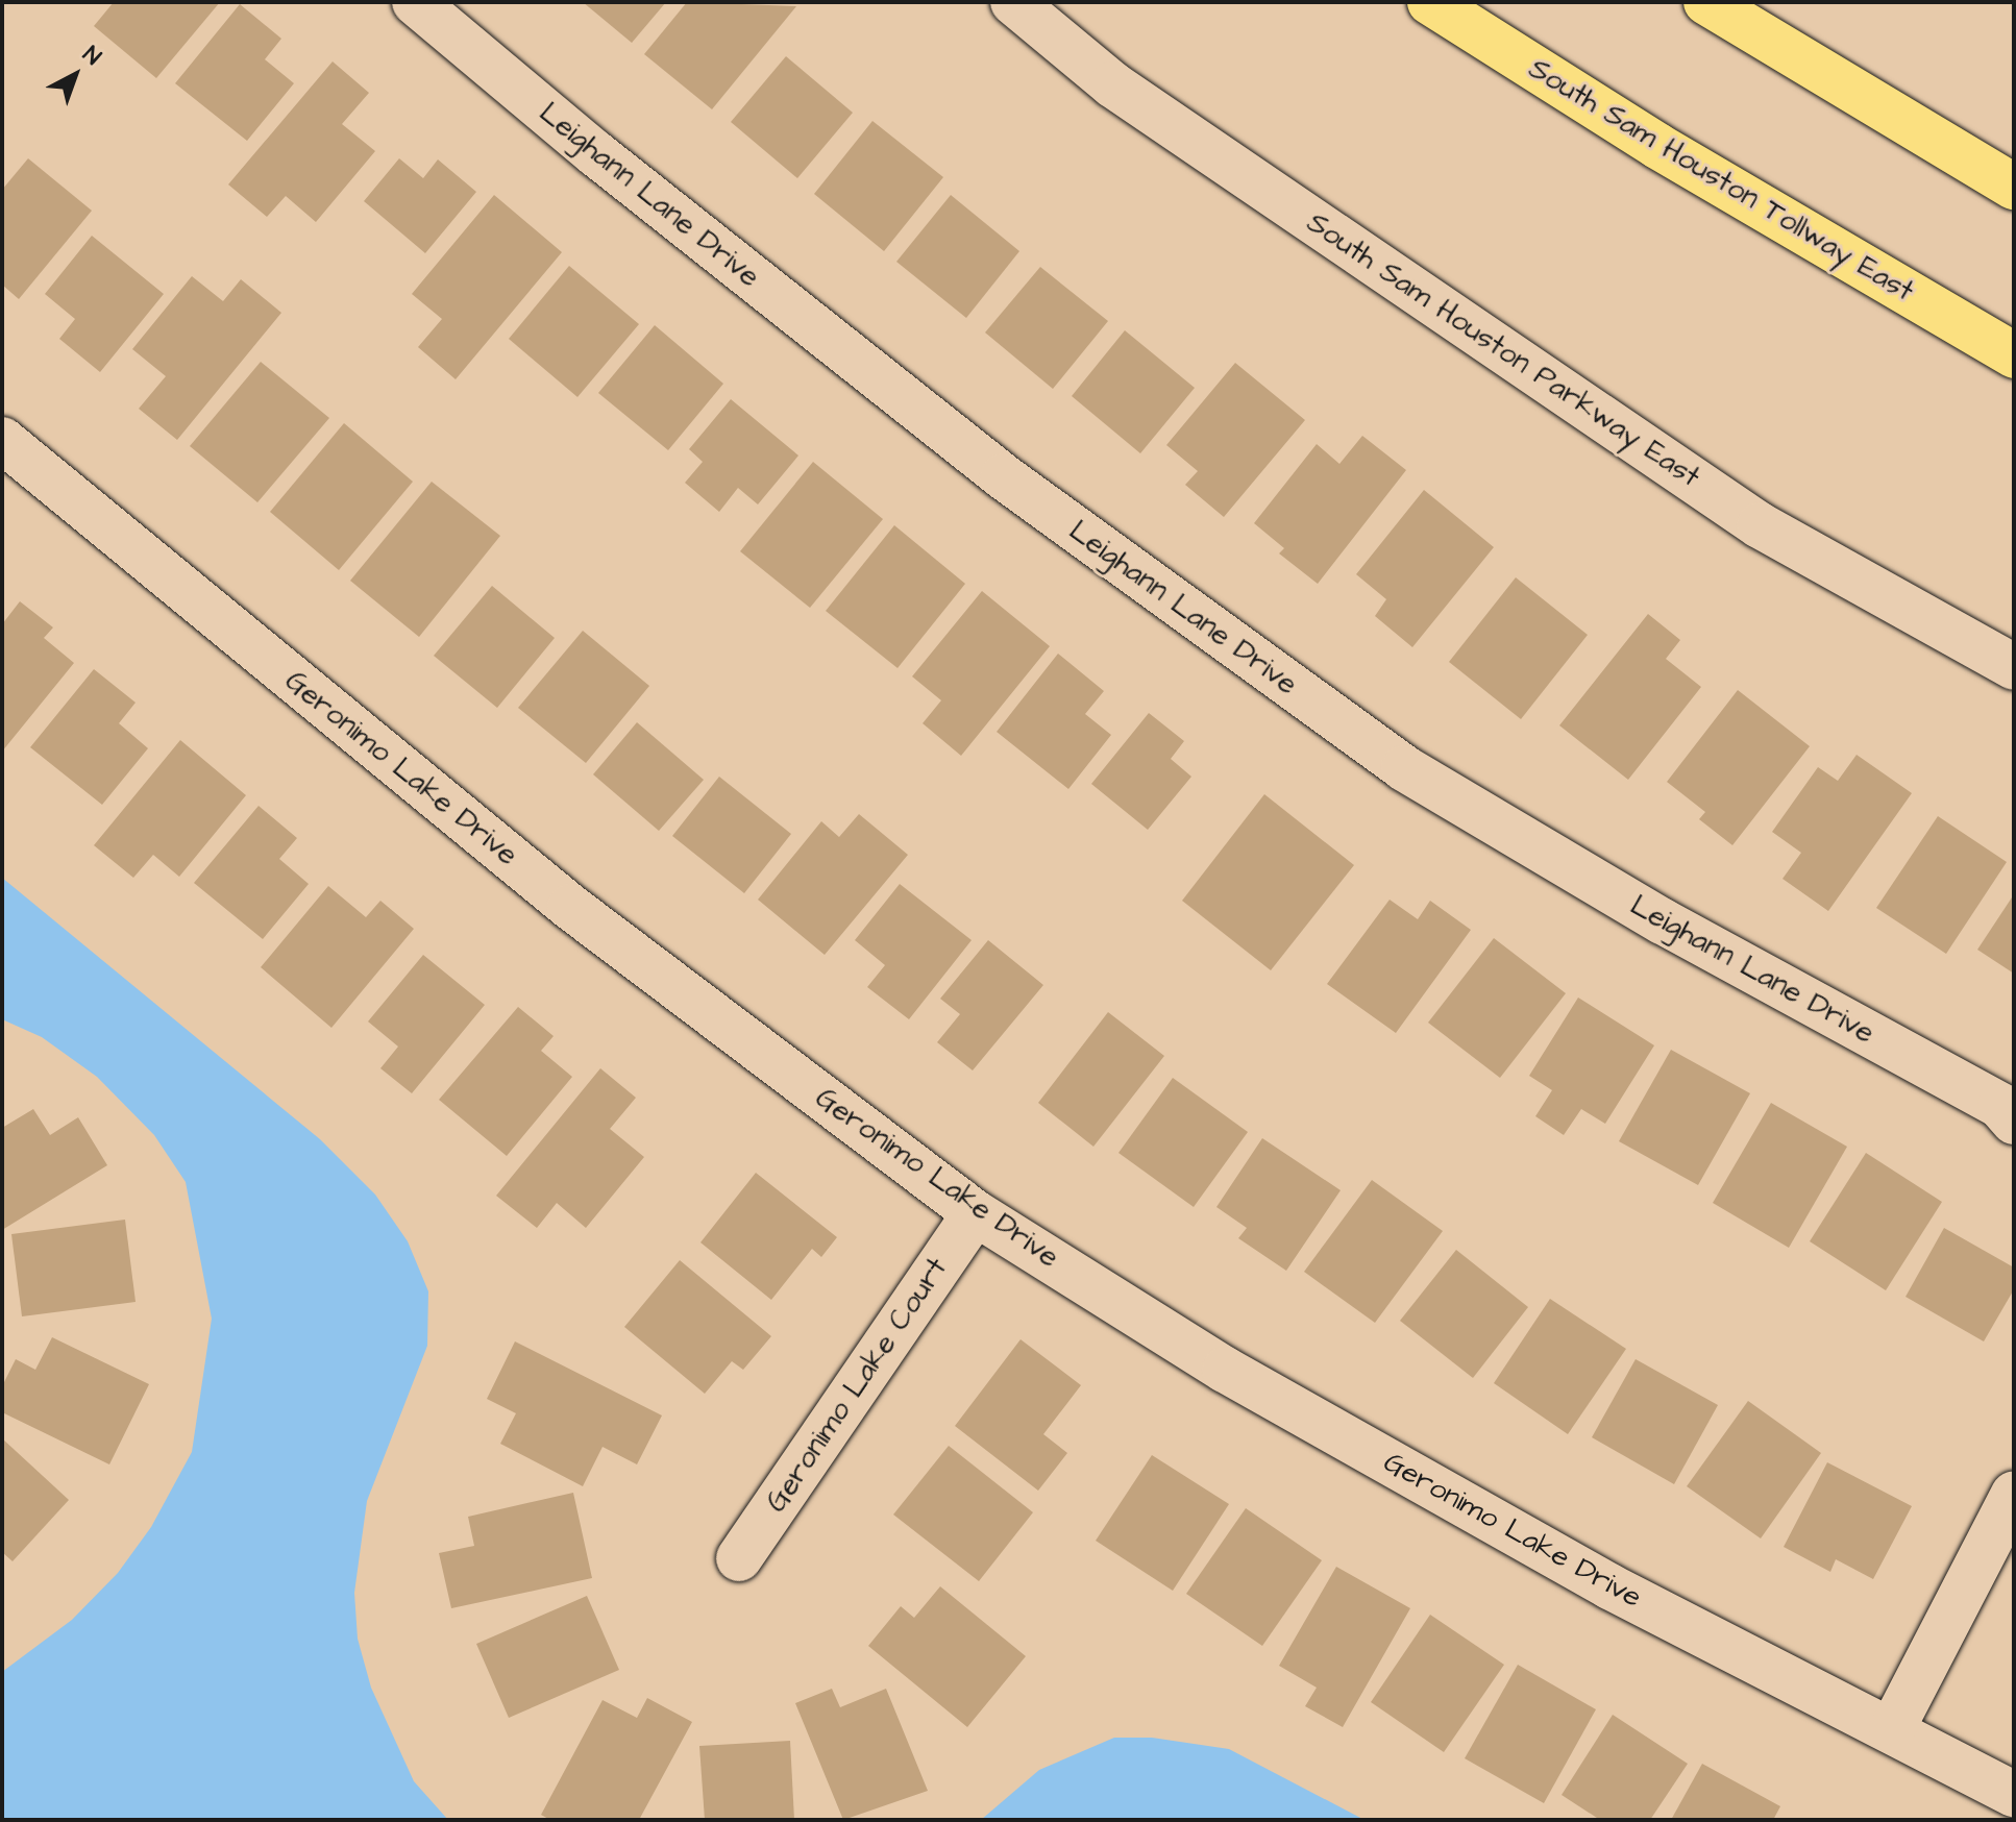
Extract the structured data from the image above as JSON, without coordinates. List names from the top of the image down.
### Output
{
  "streets": {
    "highway": ["South Sam Houston Tollway East"],
    "street": [
      "Leighann Lane Drive",
      "South Sam Houston Parkway East",
      "Geronimo Lake Drive",
      "Geronimo Lake Court"
    ]
  },
  "crossings": [
    ["Geronimo Lake Drive", "Geronimo Lake Court"]
  ],
  "north": "top right"
}
